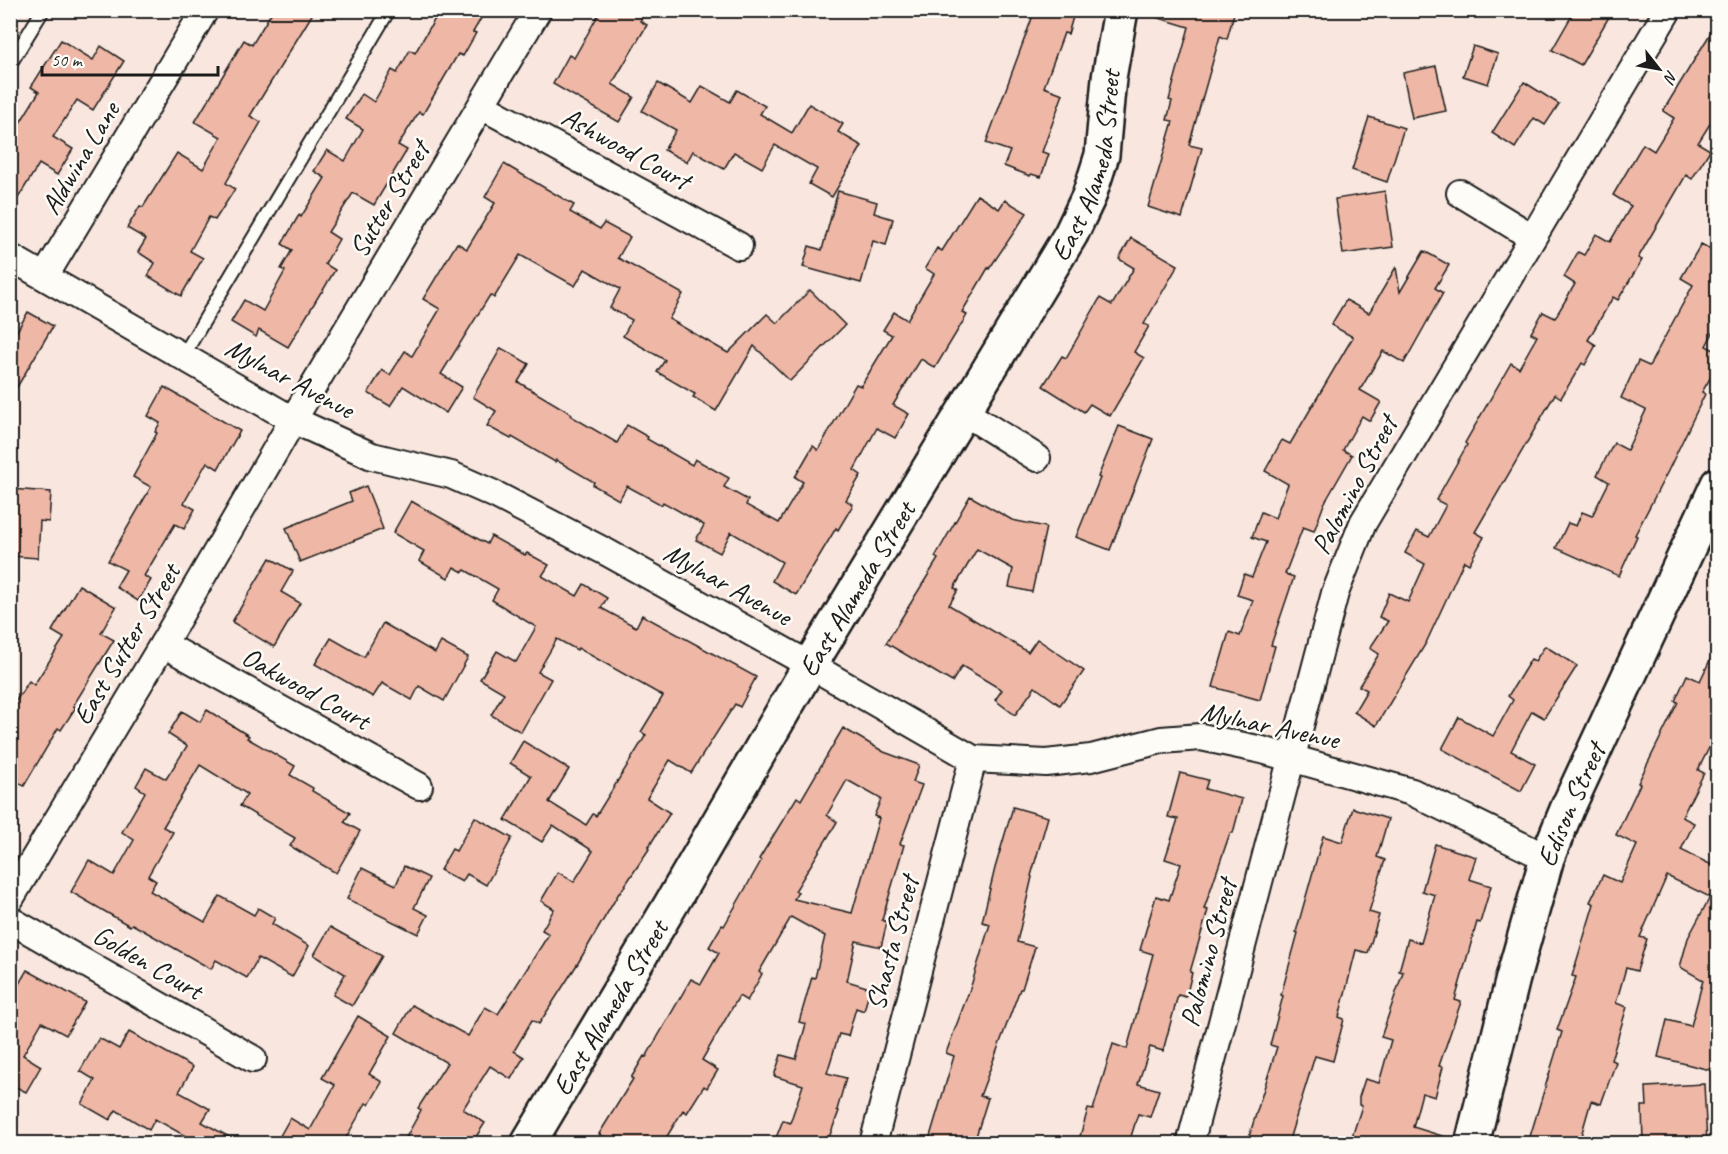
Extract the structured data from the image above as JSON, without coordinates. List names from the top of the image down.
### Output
{
  "streets": {
    "street": [
      "Ashwood Court",
      "Aldwina Lane",
      "East Alameda Street",
      "Sutter Street",
      "Mylnar Avenue",
      "Palomino Street",
      "East Sutter Street",
      "Oakwood Court",
      "Edison Street",
      "Shasta Street",
      "Golden Court"
    ]
  },
  "crossings": [
    ["Ashwood Court", "Sutter Street"],
    ["Aldwina Lane", "Mylnar Avenue"],
    ["East Alameda Street", "Mylnar Avenue"],
    ["Sutter Street", "Mylnar Avenue"],
    ["Sutter Street", "East Sutter Street"],
    ["Mylnar Avenue", "Palomino Street"],
    ["Mylnar Avenue", "East Sutter Street"],
    ["Mylnar Avenue", "Edison Street"],
    ["Mylnar Avenue", "Shasta Street"],
    ["East Sutter Street", "Oakwood Court"]
  ],
  "scale_bar": "50 m",
  "north": "bottom right"
}
